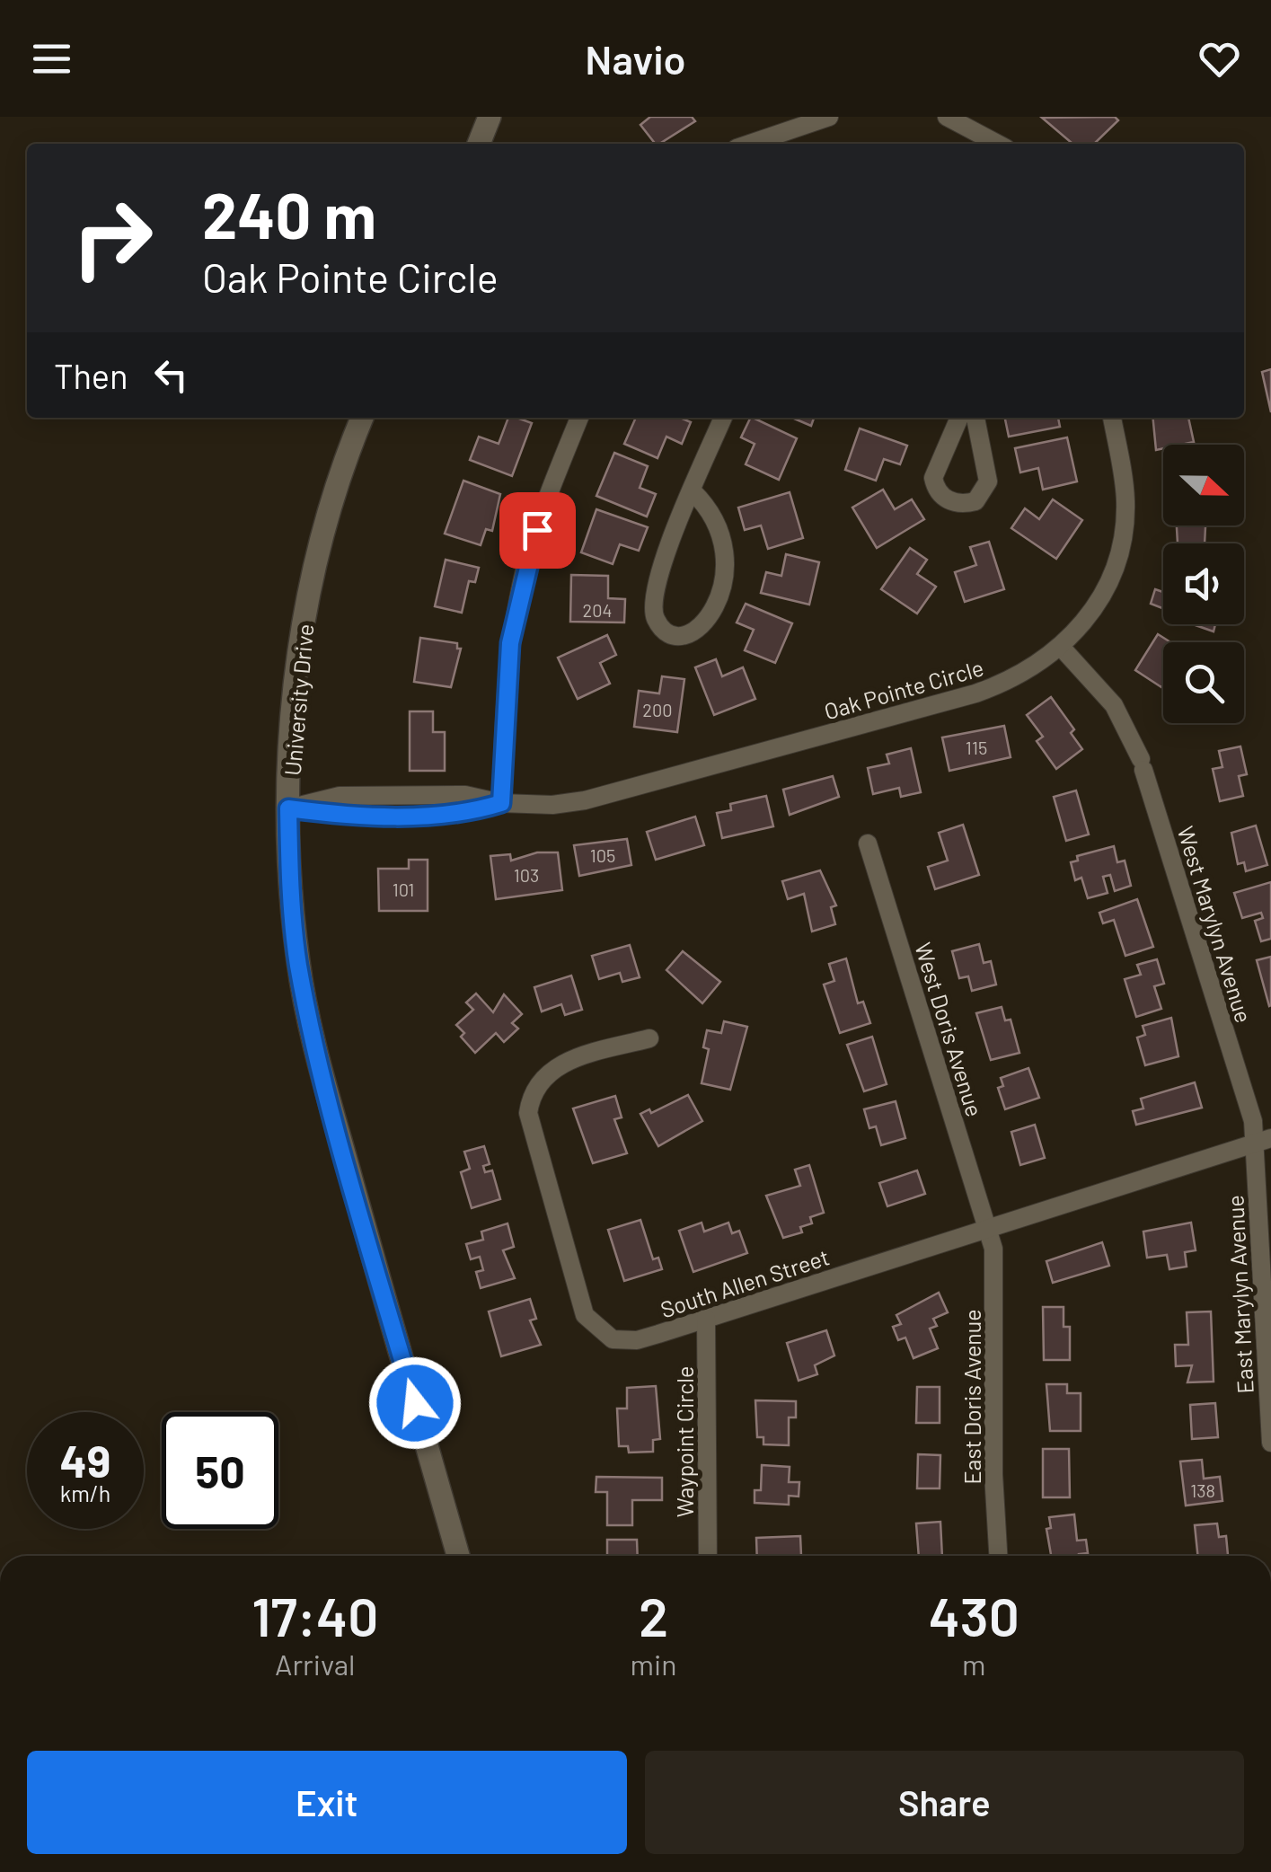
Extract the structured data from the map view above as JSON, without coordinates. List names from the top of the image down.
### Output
{
  "streets": {
    "main road": ["University Drive"],
    "street": [
      "Oak Pointe Circle",
      "West Marylyn Avenue",
      "West Doris Avenue",
      "South Allen Street",
      "East Marylyn Avenue",
      "East Doris Avenue",
      "Waypoint Circle"
    ]
  },
  "crossings": [
    ["Oak Pointe Circle", "University Drive"],
    ["Oak Pointe Circle", "West Marylyn Avenue"],
    ["West Marylyn Avenue", "South Allen Street"],
    ["West Marylyn Avenue", "East Marylyn Avenue"],
    ["West Doris Avenue", "South Allen Street"],
    ["West Doris Avenue", "East Doris Avenue"],
    ["South Allen Street", "East Marylyn Avenue"],
    ["South Allen Street", "East Doris Avenue"],
    ["South Allen Street", "Waypoint Circle"]
  ],
  "house_numbers": [
    "204",
    "200",
    "115",
    "105",
    "103",
    "101",
    "138"
  ],
  "north": "right",
  "page": {
    "header": "Navio",
    "turn": ["240 m", "Oak Pointe Circle"],
    "then": "Then",
    "speed": "49 km/h",
    "limit": "50",
    "eta": [
      "17:40",
      "Arrival",
      "2",
      "min",
      "430",
      "m"
    ],
    "buttons": ["Exit", "Share"]
  }
}
